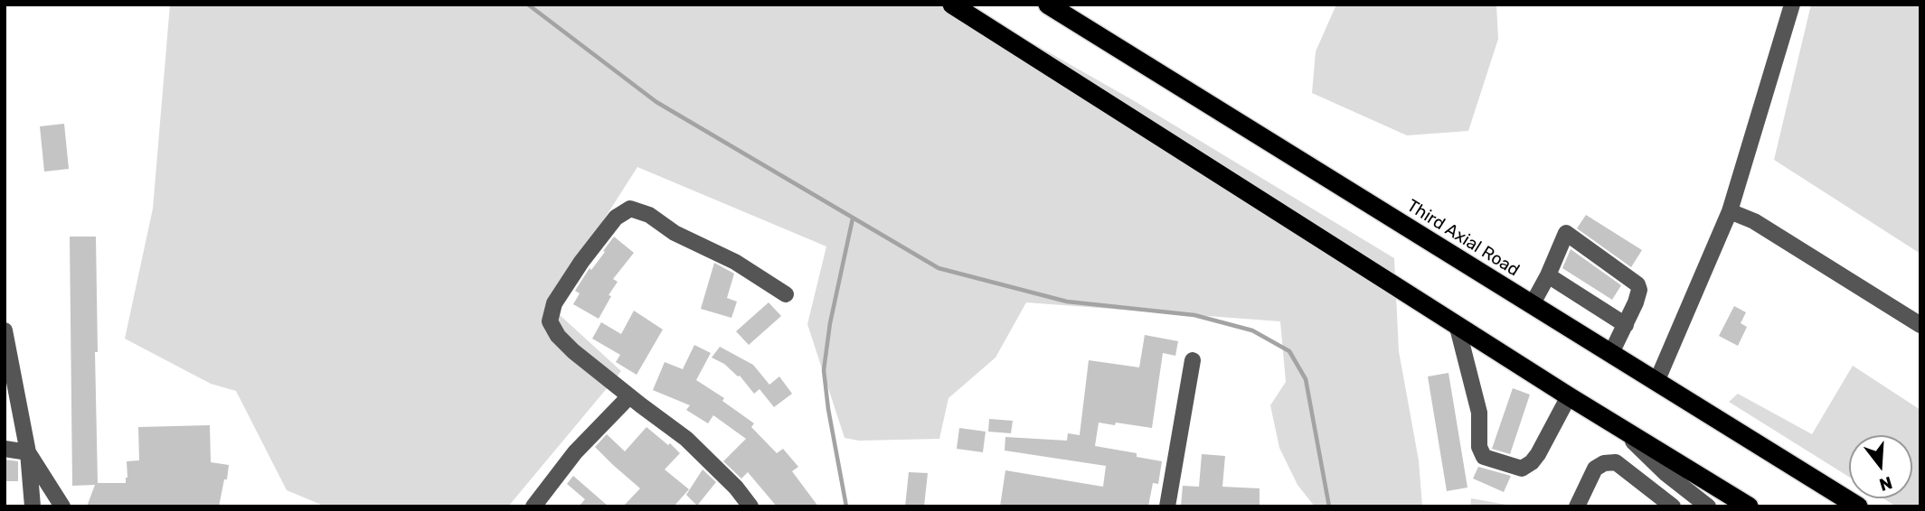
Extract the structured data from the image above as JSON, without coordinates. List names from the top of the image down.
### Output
{
  "streets": {
    "highway": ["Third Axial Road"]
  },
  "north": "bottom"
}
